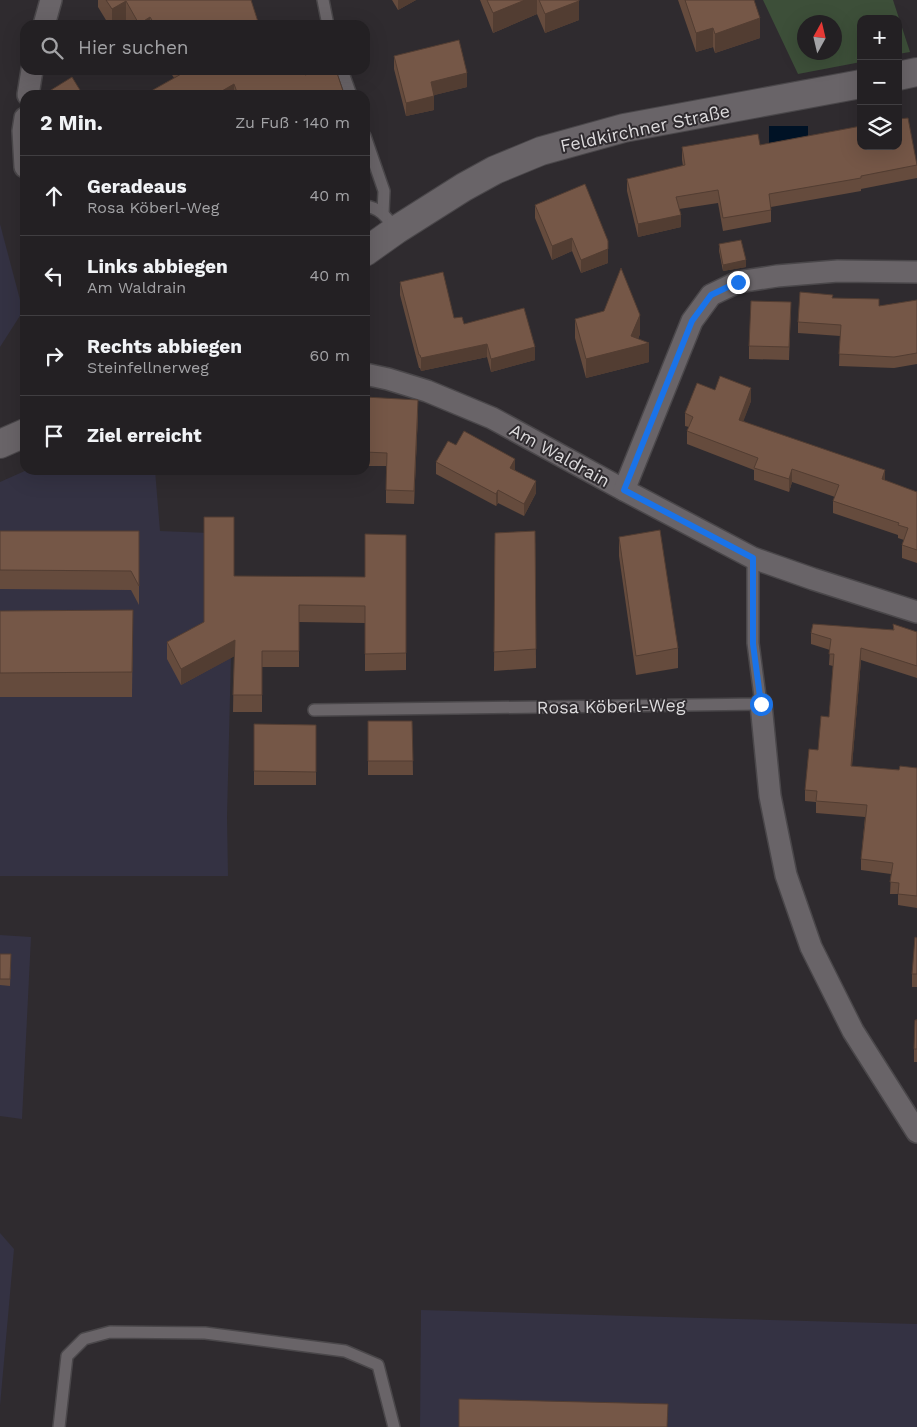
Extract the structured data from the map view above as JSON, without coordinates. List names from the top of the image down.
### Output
{
  "streets": {
    "street": ["Feldkirchner Straße", "Am Waldrain"],
    "lane": ["Rosa Köberl-Weg"]
  },
  "north": "top",
  "page": {
    "map_buttons": ["+", "−"],
    "search": "Hier suchen",
    "heading": ["2 Min.", "Zu Fuß · 140 m"],
    "list": [
      ["Geradeaus", "Rosa Köberl-Weg", "40 m"],
      ["Links abbiegen", "Am Waldrain", "40 m"],
      ["Rechts abbiegen", "Steinfellnerweg", "60 m"],
      "Ziel erreicht"
    ]
  }
}
